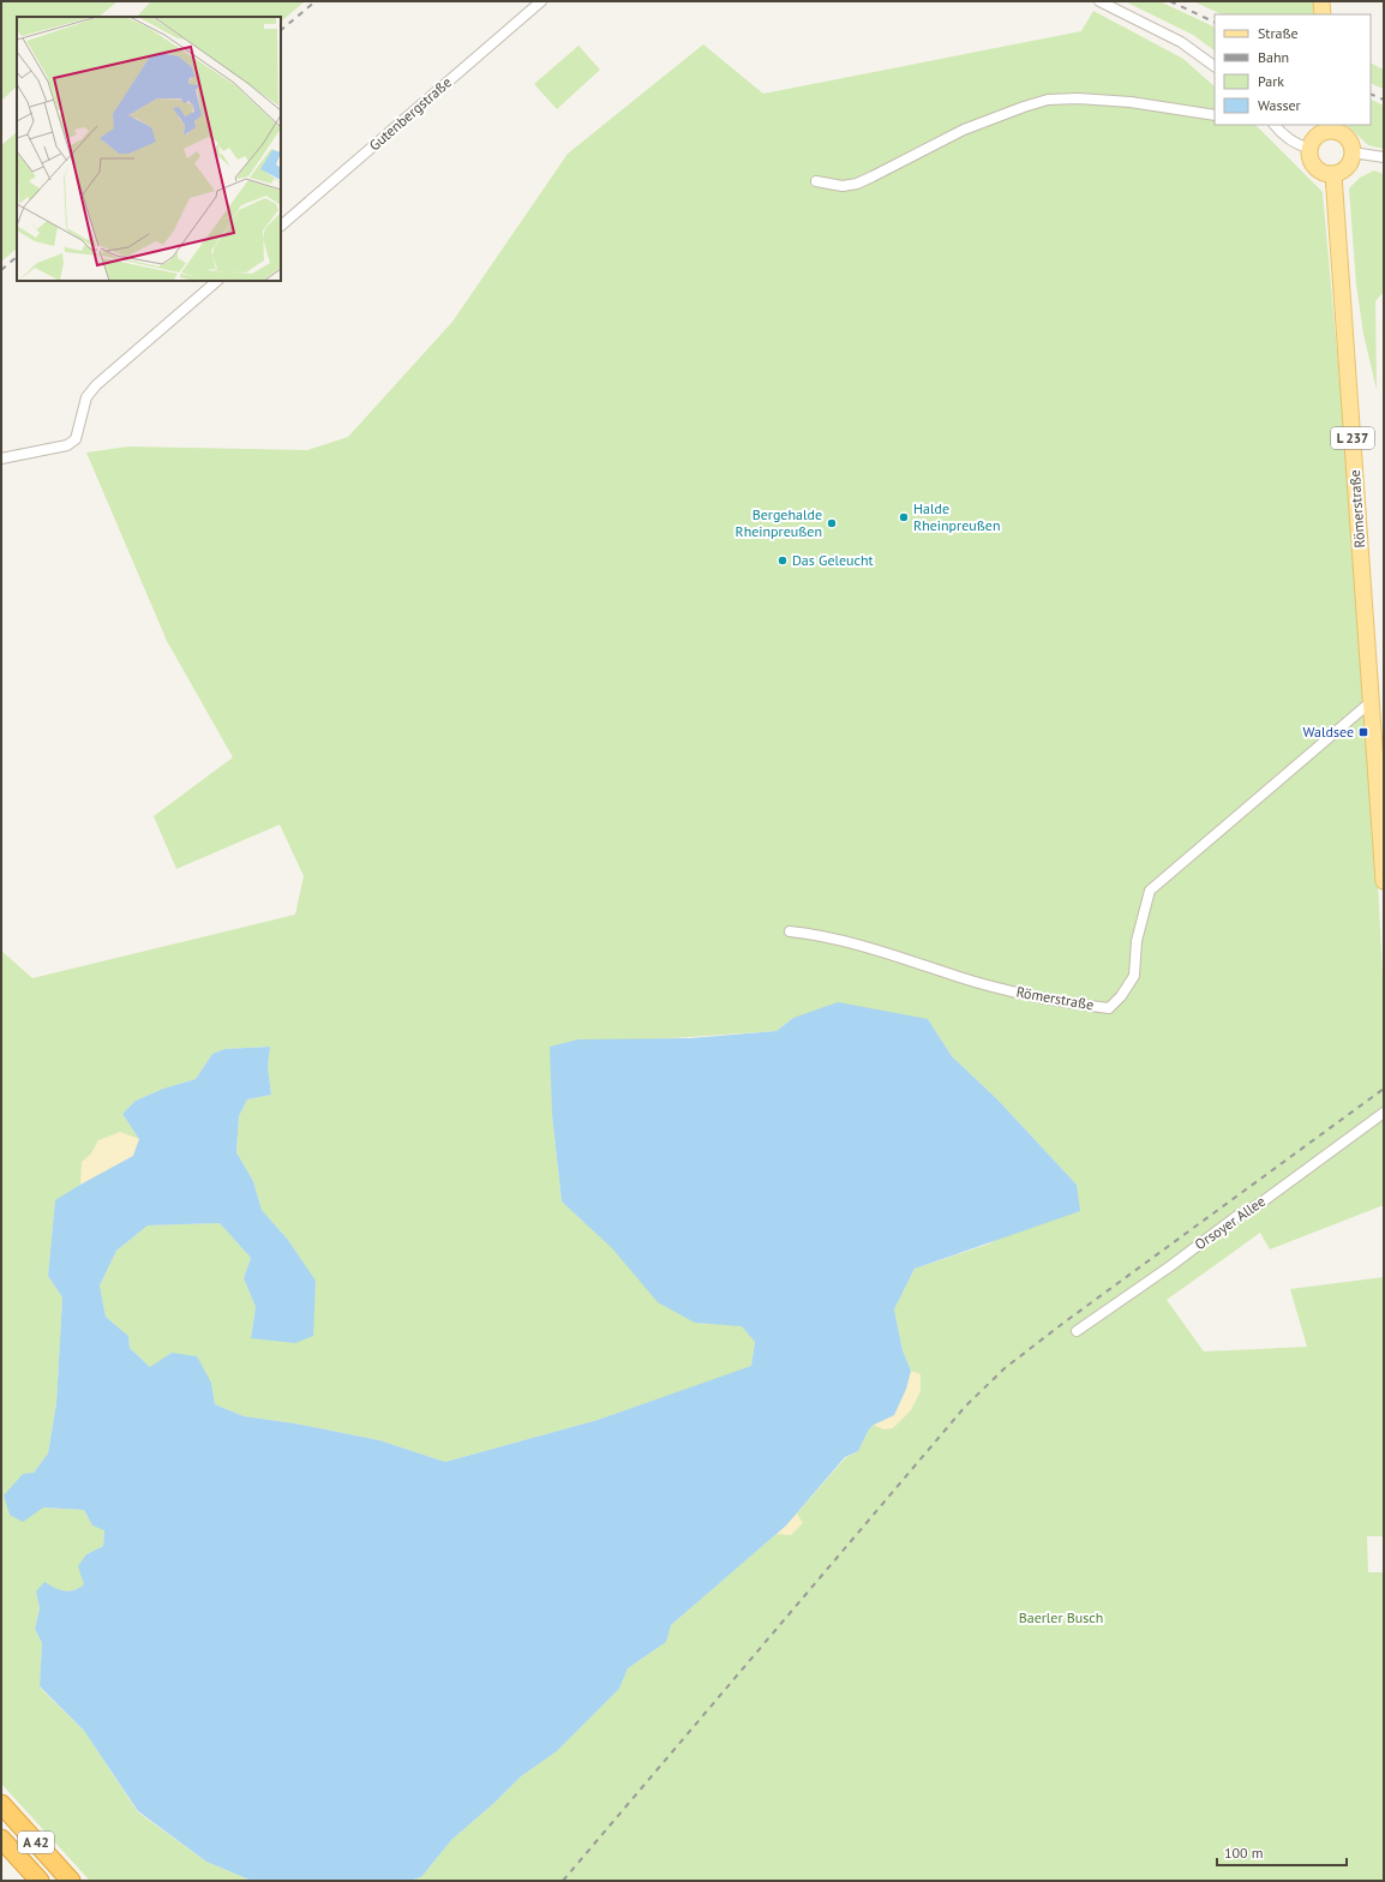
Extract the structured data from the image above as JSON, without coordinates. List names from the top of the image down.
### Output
{
  "streets": {
    "highway": ["A 42"],
    "main road": ["L 237", "Römerstraße"],
    "street": ["Gutenbergstraße", "Orsoyer Allee"]
  },
  "parks": ["Baerler Busch"],
  "places": {
    "other": ["Halde Rheinpreußen", "Bergehalde Rheinpreußen", "Das Geleucht"],
    "transit": ["Waldsee"]
  },
  "legend": [
    "Straße",
    "Bahn",
    "Park",
    "Wasser"
  ],
  "scale_bar": "100 m"
}
